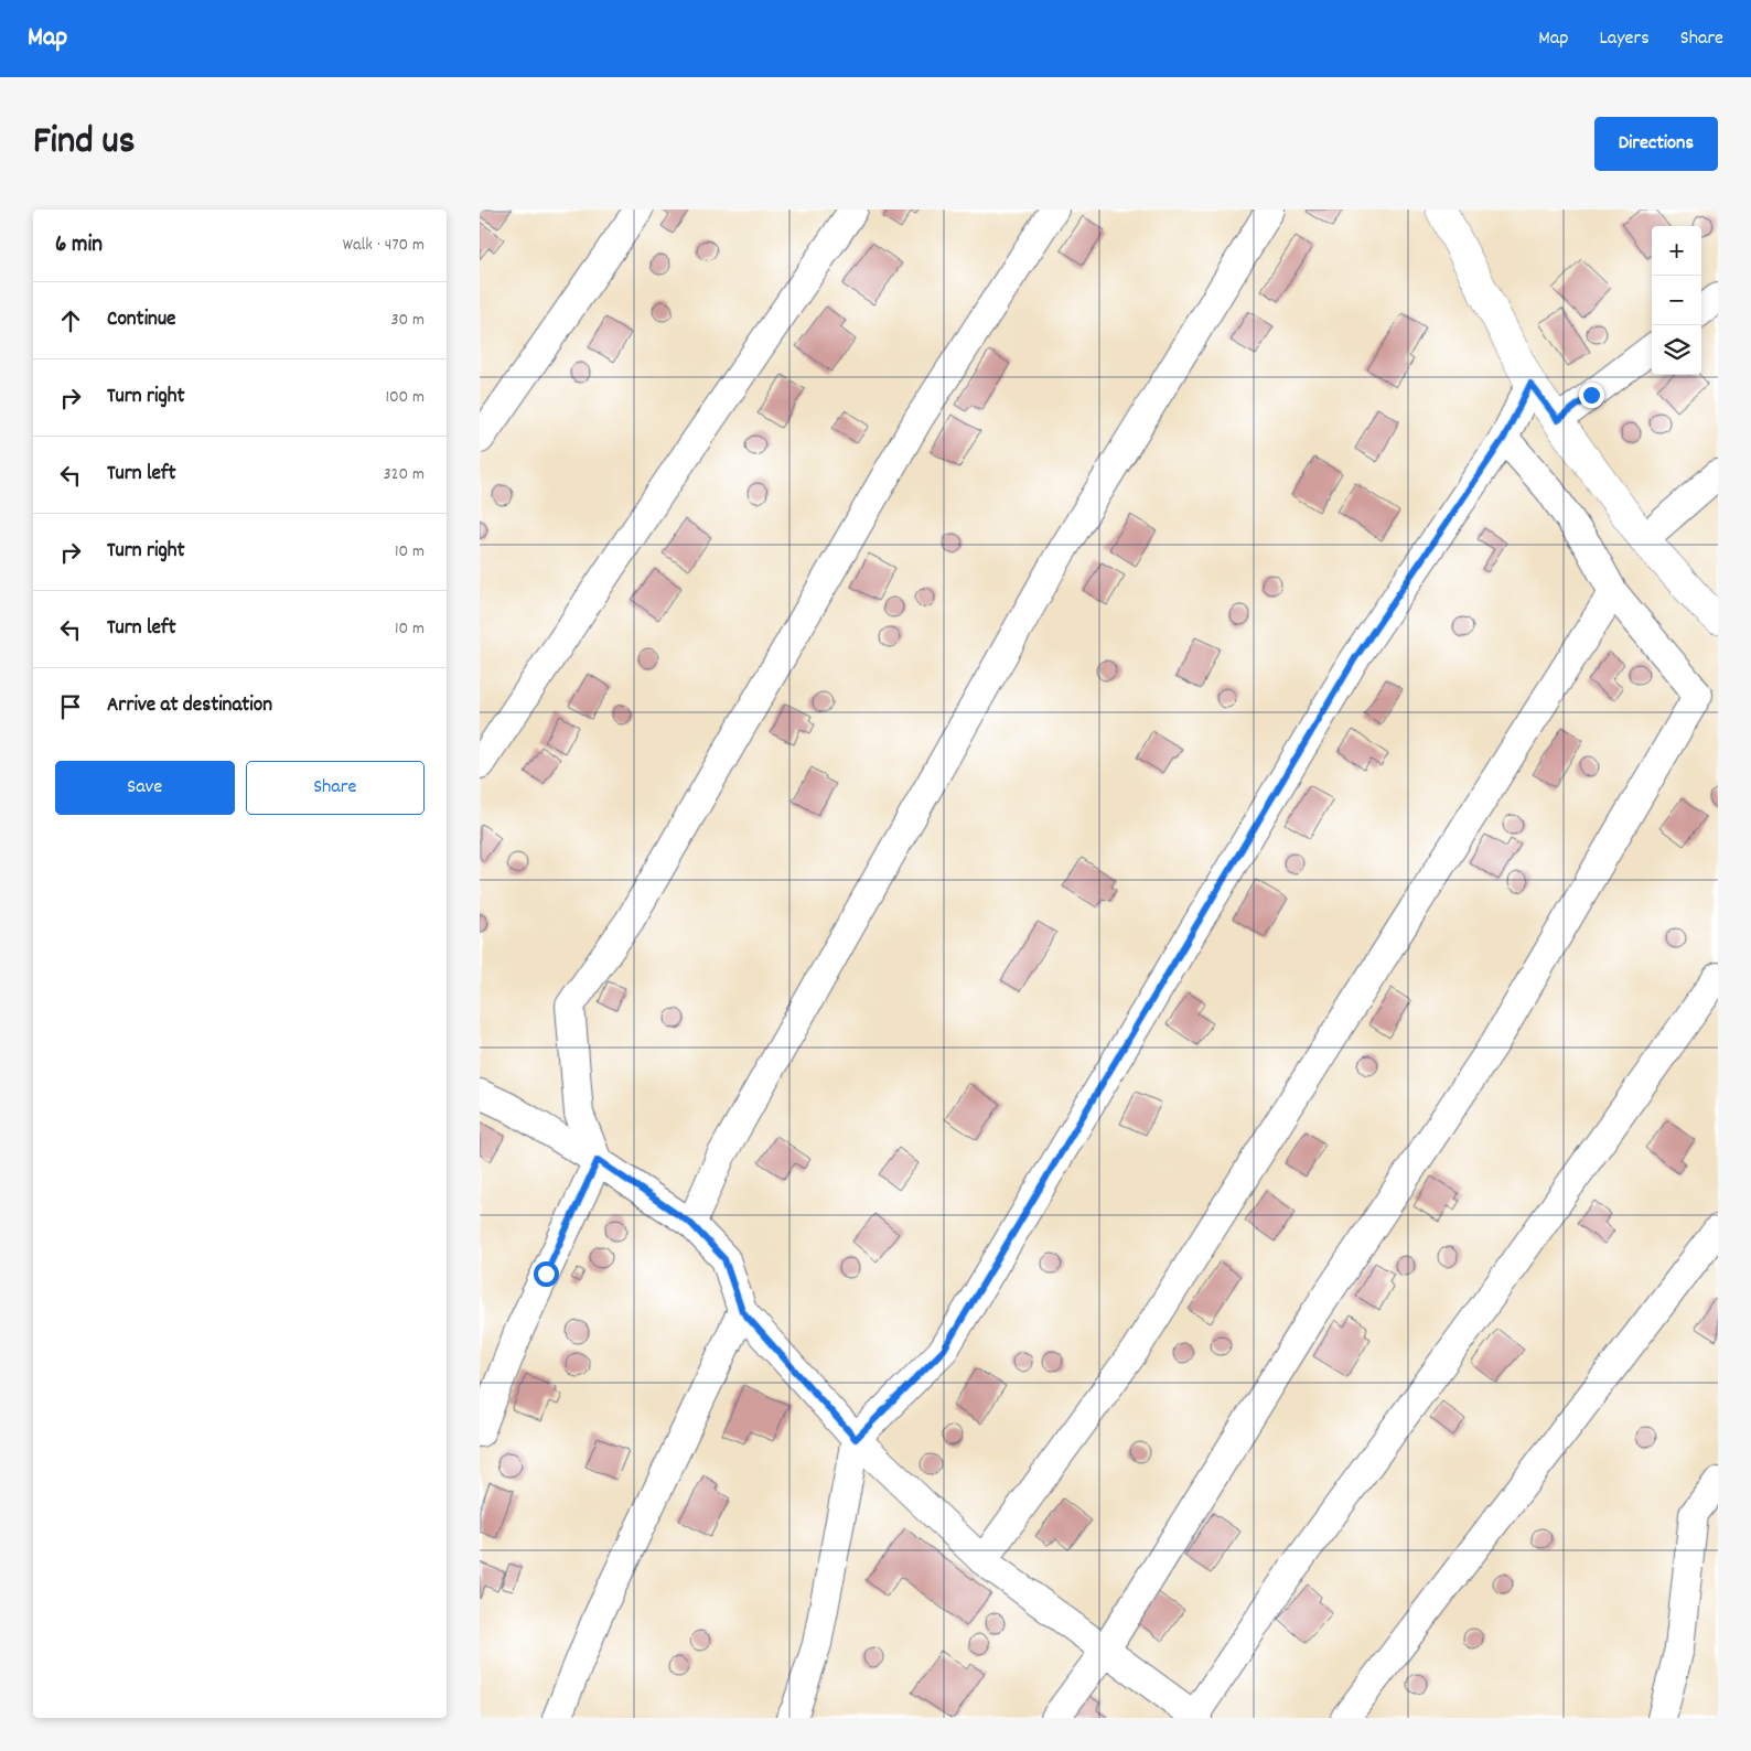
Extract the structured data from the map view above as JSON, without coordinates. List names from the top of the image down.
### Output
{
  "page": {
    "header": "Map",
    "nav": ["Map", "Layers", "Share"],
    "title": "Find us",
    "buttons": [
      "Directions",
      ["Save", "Share"]
    ],
    "heading": ["6 min", "Walk · 470 m"],
    "map_buttons": ["+", "−"],
    "list": [
      ["Continue", "30 m"],
      ["Turn right", "100 m"],
      ["Turn left", "320 m"],
      ["Turn right", "10 m"],
      ["Turn left", "10 m"],
      "Arrive at destination"
    ]
  }
}
